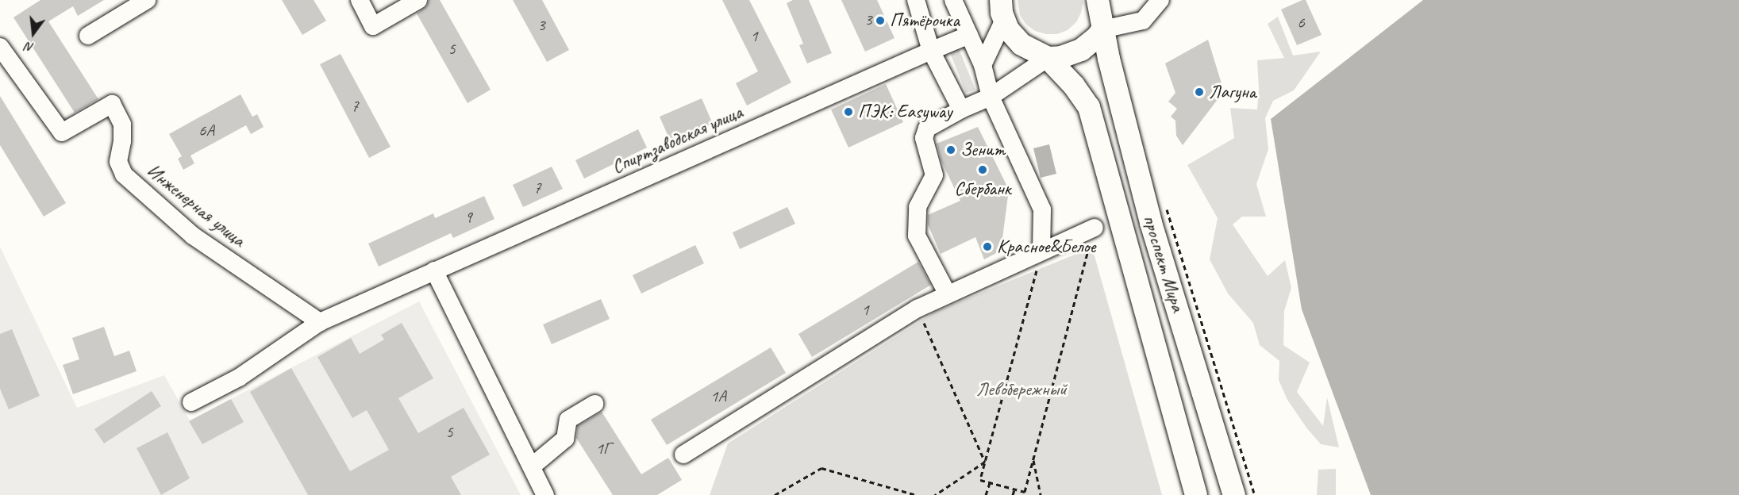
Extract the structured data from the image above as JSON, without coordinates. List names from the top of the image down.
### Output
{
  "streets": {
    "main road": ["проспект Мира"],
    "street": ["Спиртзаводская улица", "Инженерная улица"]
  },
  "crossings": [
    ["Спиртзаводская улица", "Инженерная улица"]
  ],
  "parks": ["Левобережный"],
  "places": [
    "Пятёрочка",
    "Лагуна",
    "ПЭК: Easyway",
    "Зенит",
    "Сбербанк",
    "Красное&Белое"
  ],
  "house_numbers": [
    "3",
    "6",
    "3",
    "1",
    "5",
    "7",
    "6А",
    "7",
    "9",
    "1",
    "1А",
    "5",
    "1Г"
  ],
  "north": "bottom"
}
